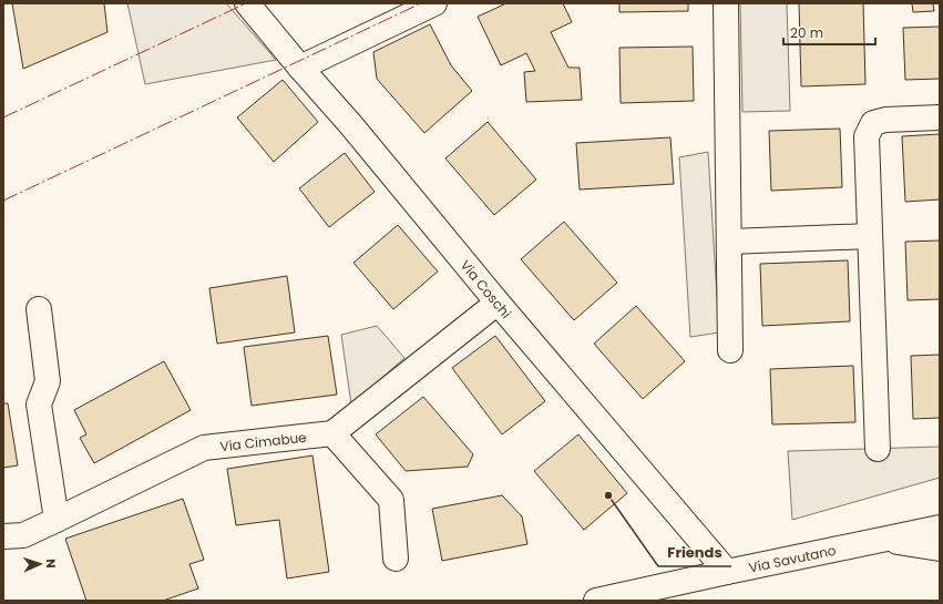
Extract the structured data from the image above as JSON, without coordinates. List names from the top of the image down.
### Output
{
  "streets": {
    "street": ["Via Coschi", "Via Cimabue", "Via Savutano"]
  },
  "crossings": [
    ["Via Coschi", "Via Savutano"]
  ],
  "places": ["Friends"],
  "scale_bar": "20 m",
  "north": "right"
}
